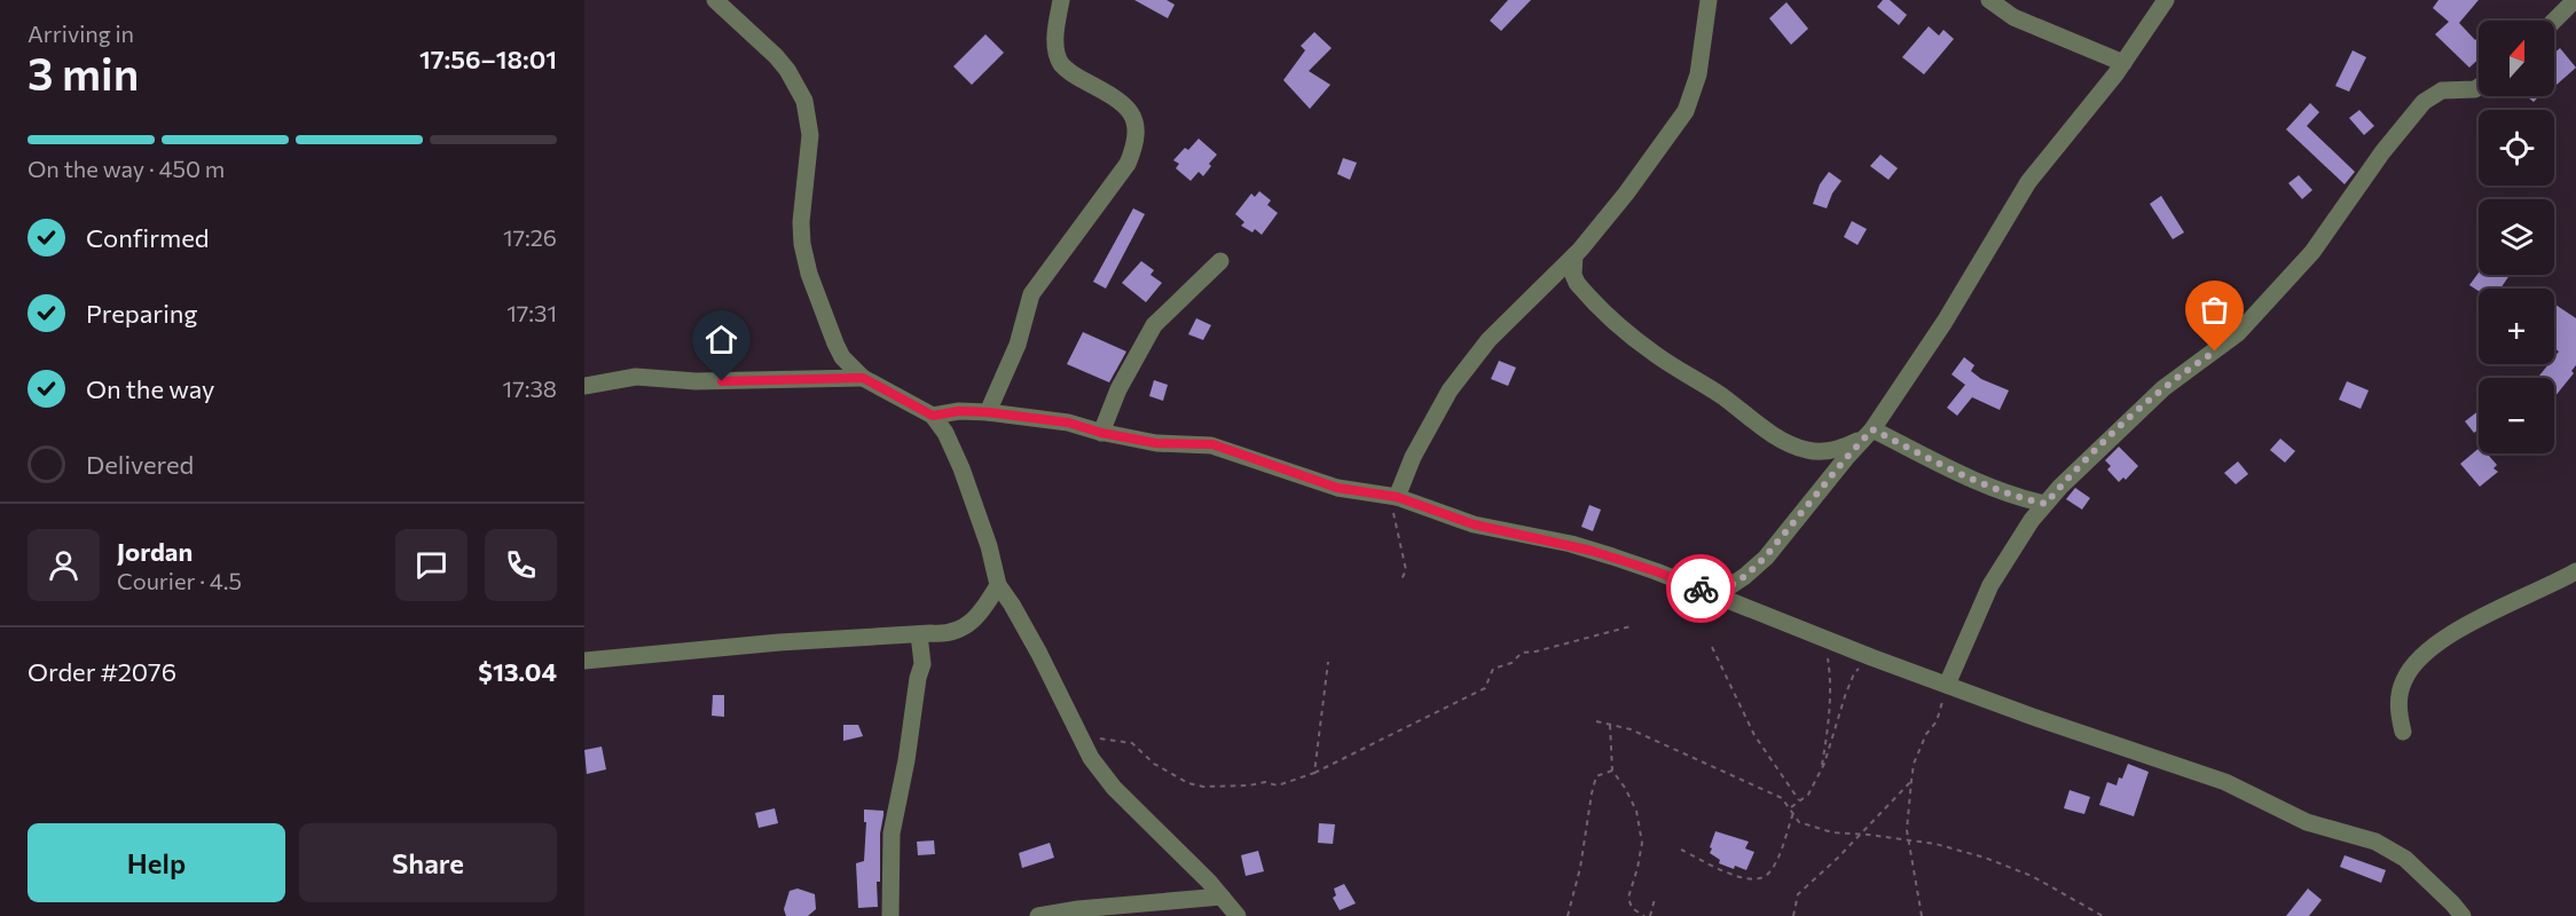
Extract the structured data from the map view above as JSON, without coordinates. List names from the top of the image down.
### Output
{
  "north": "top",
  "page": {
    "heading": ["3 min", "Arriving in", "17:56–18:01"],
    "panel": [
      "Jordan",
      "Courier · 4.5",
      "Order #2076",
      "$13.04"
    ],
    "map_buttons": ["+", "−"],
    "bar": "On the way · 450 m",
    "list": [
      ["Confirmed", "17:26"],
      ["Preparing", "17:31"],
      ["On the way", "17:38"],
      "Delivered"
    ],
    "buttons": ["Help", "Share"]
  }
}
